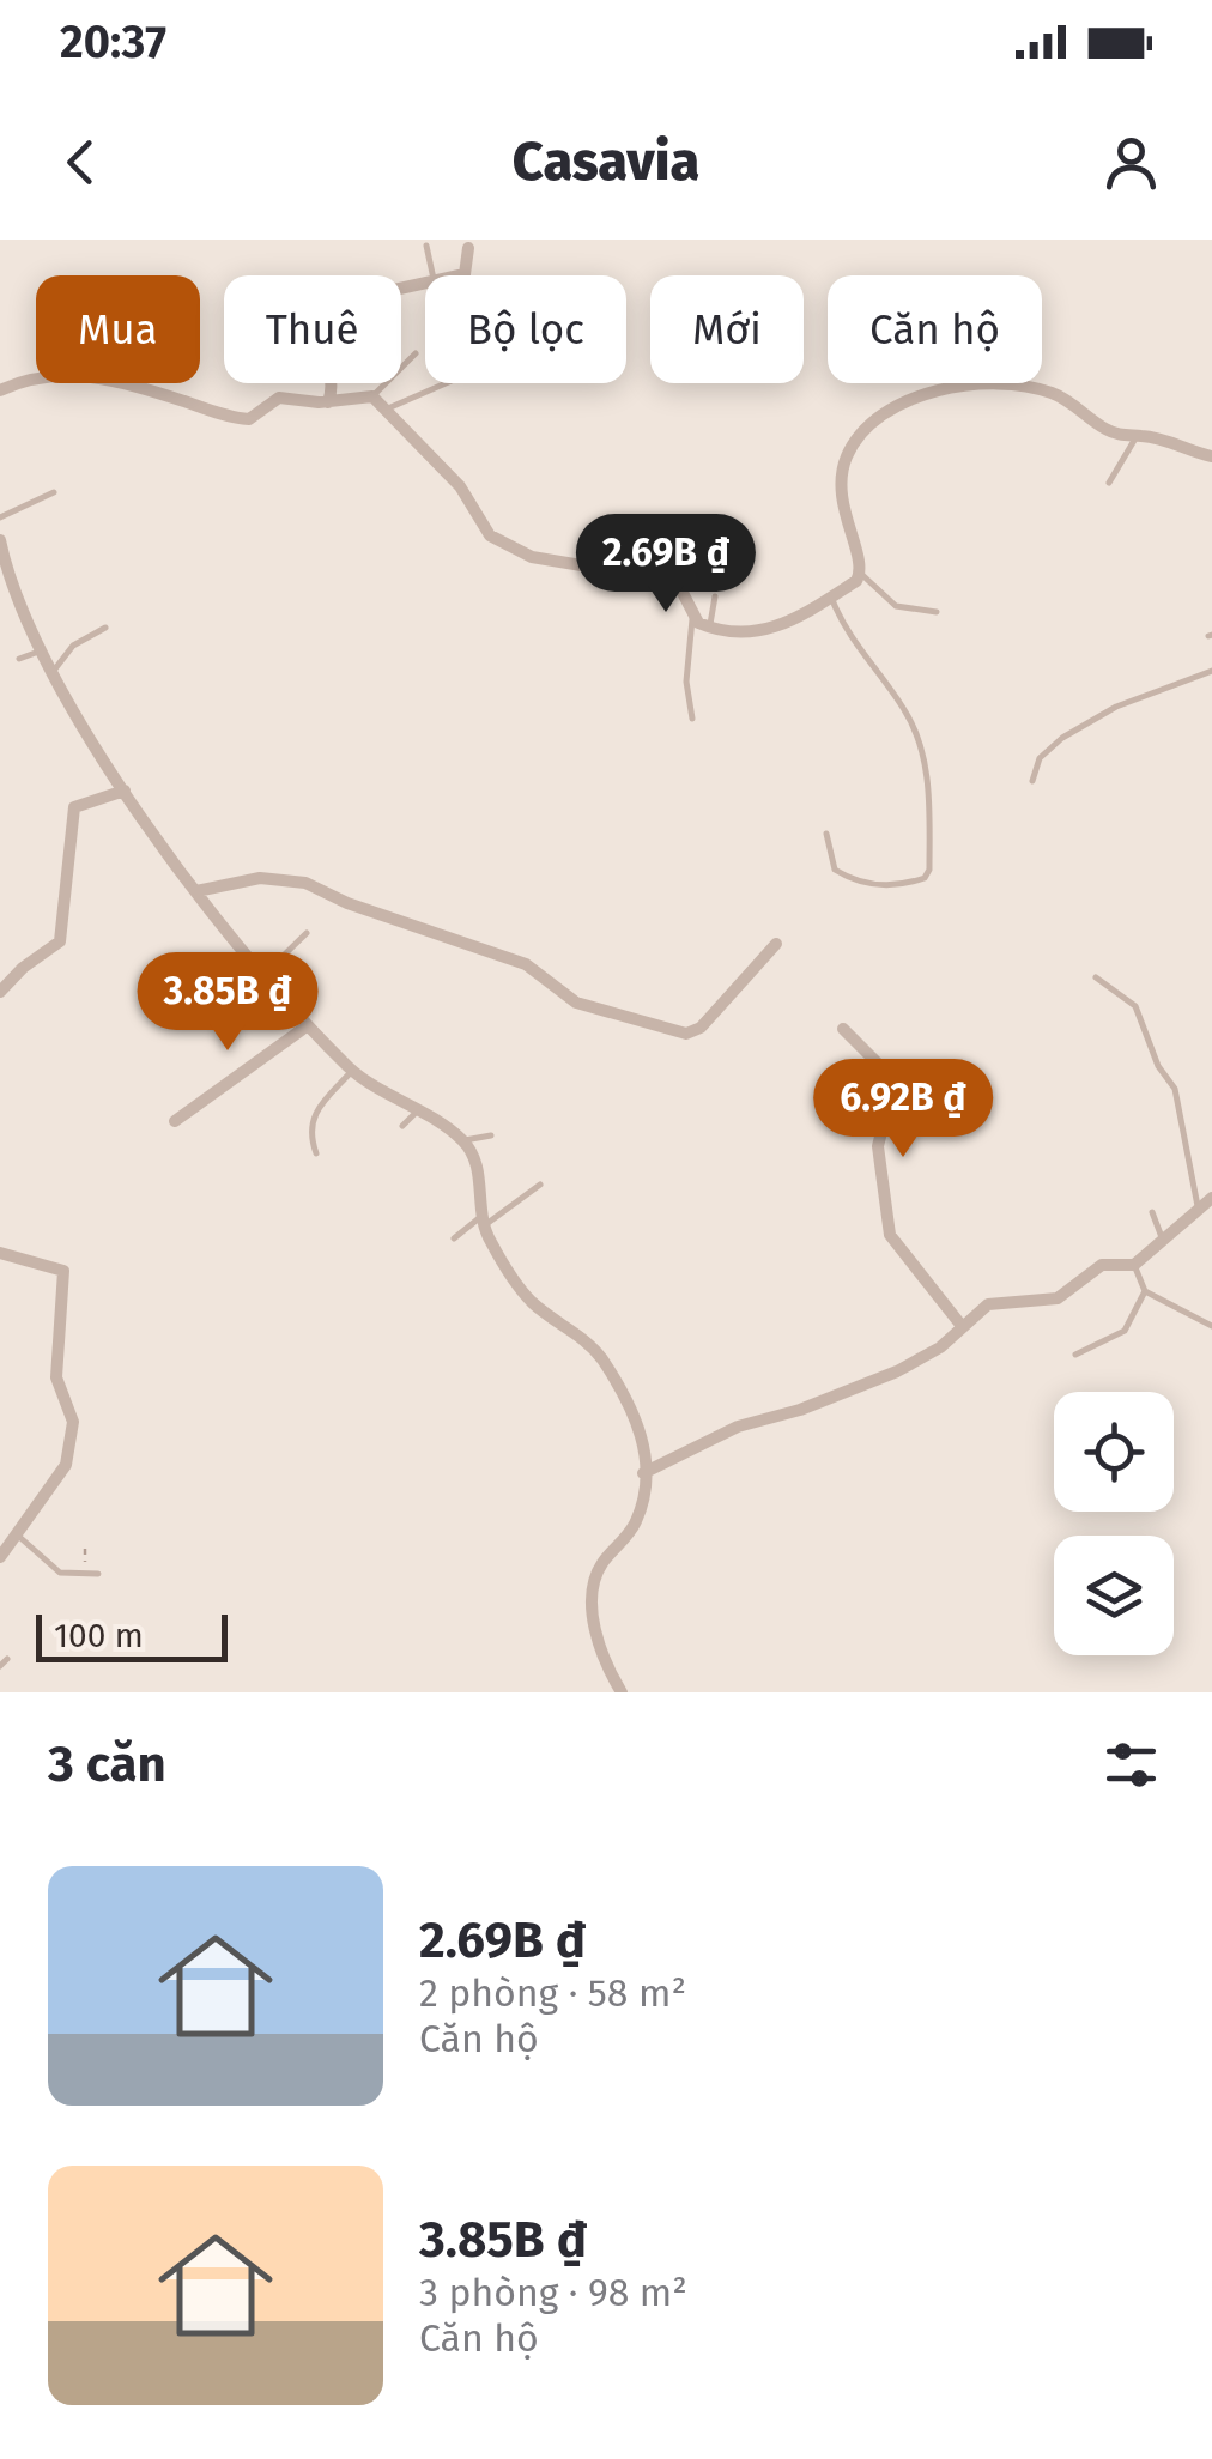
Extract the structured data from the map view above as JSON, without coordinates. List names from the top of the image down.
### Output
{
  "scale_bar": "100 m",
  "page": {
    "status": "20:37",
    "header": "Casavia",
    "chip": [
      "Mua",
      "Thuê",
      "Bộ lọc",
      "Mới",
      "Căn hộ"
    ],
    "price": ["2.69B ₫", "3.85B ₫", "6.92B ₫"],
    "scale": "100 m",
    "heading": "3 căn",
    "list": [
      {
        "name": "2.69B ₫",
        "note": "2 phòng · 58 m² · Căn hộ"
      },
      {
        "name": "3.85B ₫",
        "note": "3 phòng · 98 m² · Căn hộ"
      }
    ]
  }
}
